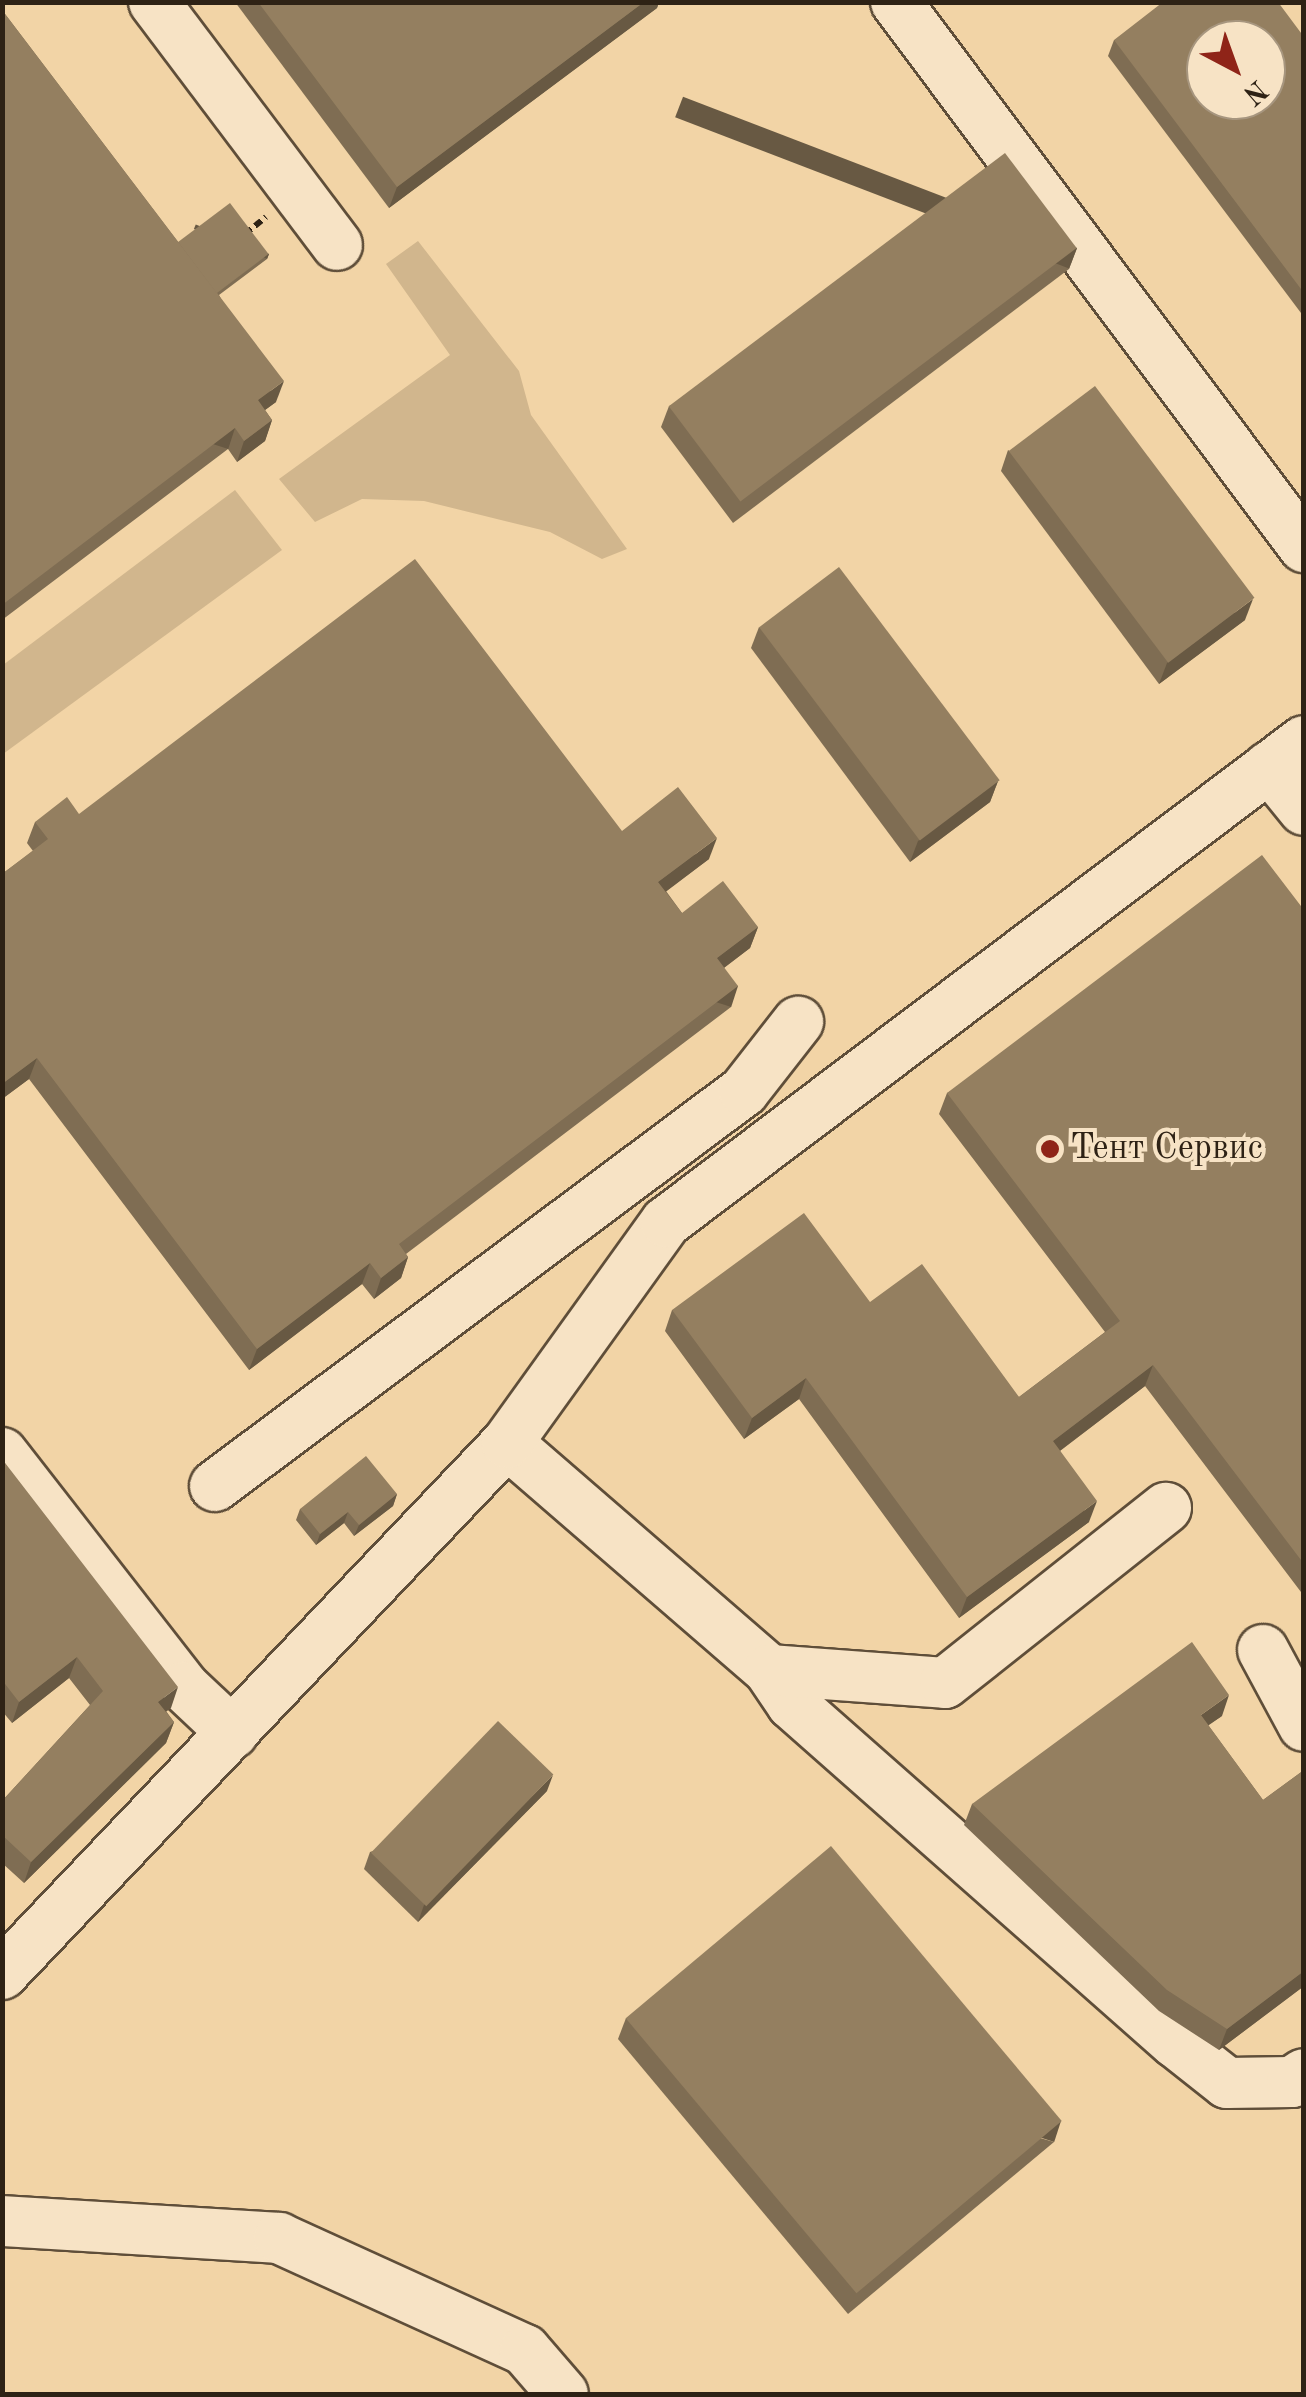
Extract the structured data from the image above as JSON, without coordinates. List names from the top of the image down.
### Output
{
  "places": ["Тент Сервис"],
  "north": "bottom right"
}
